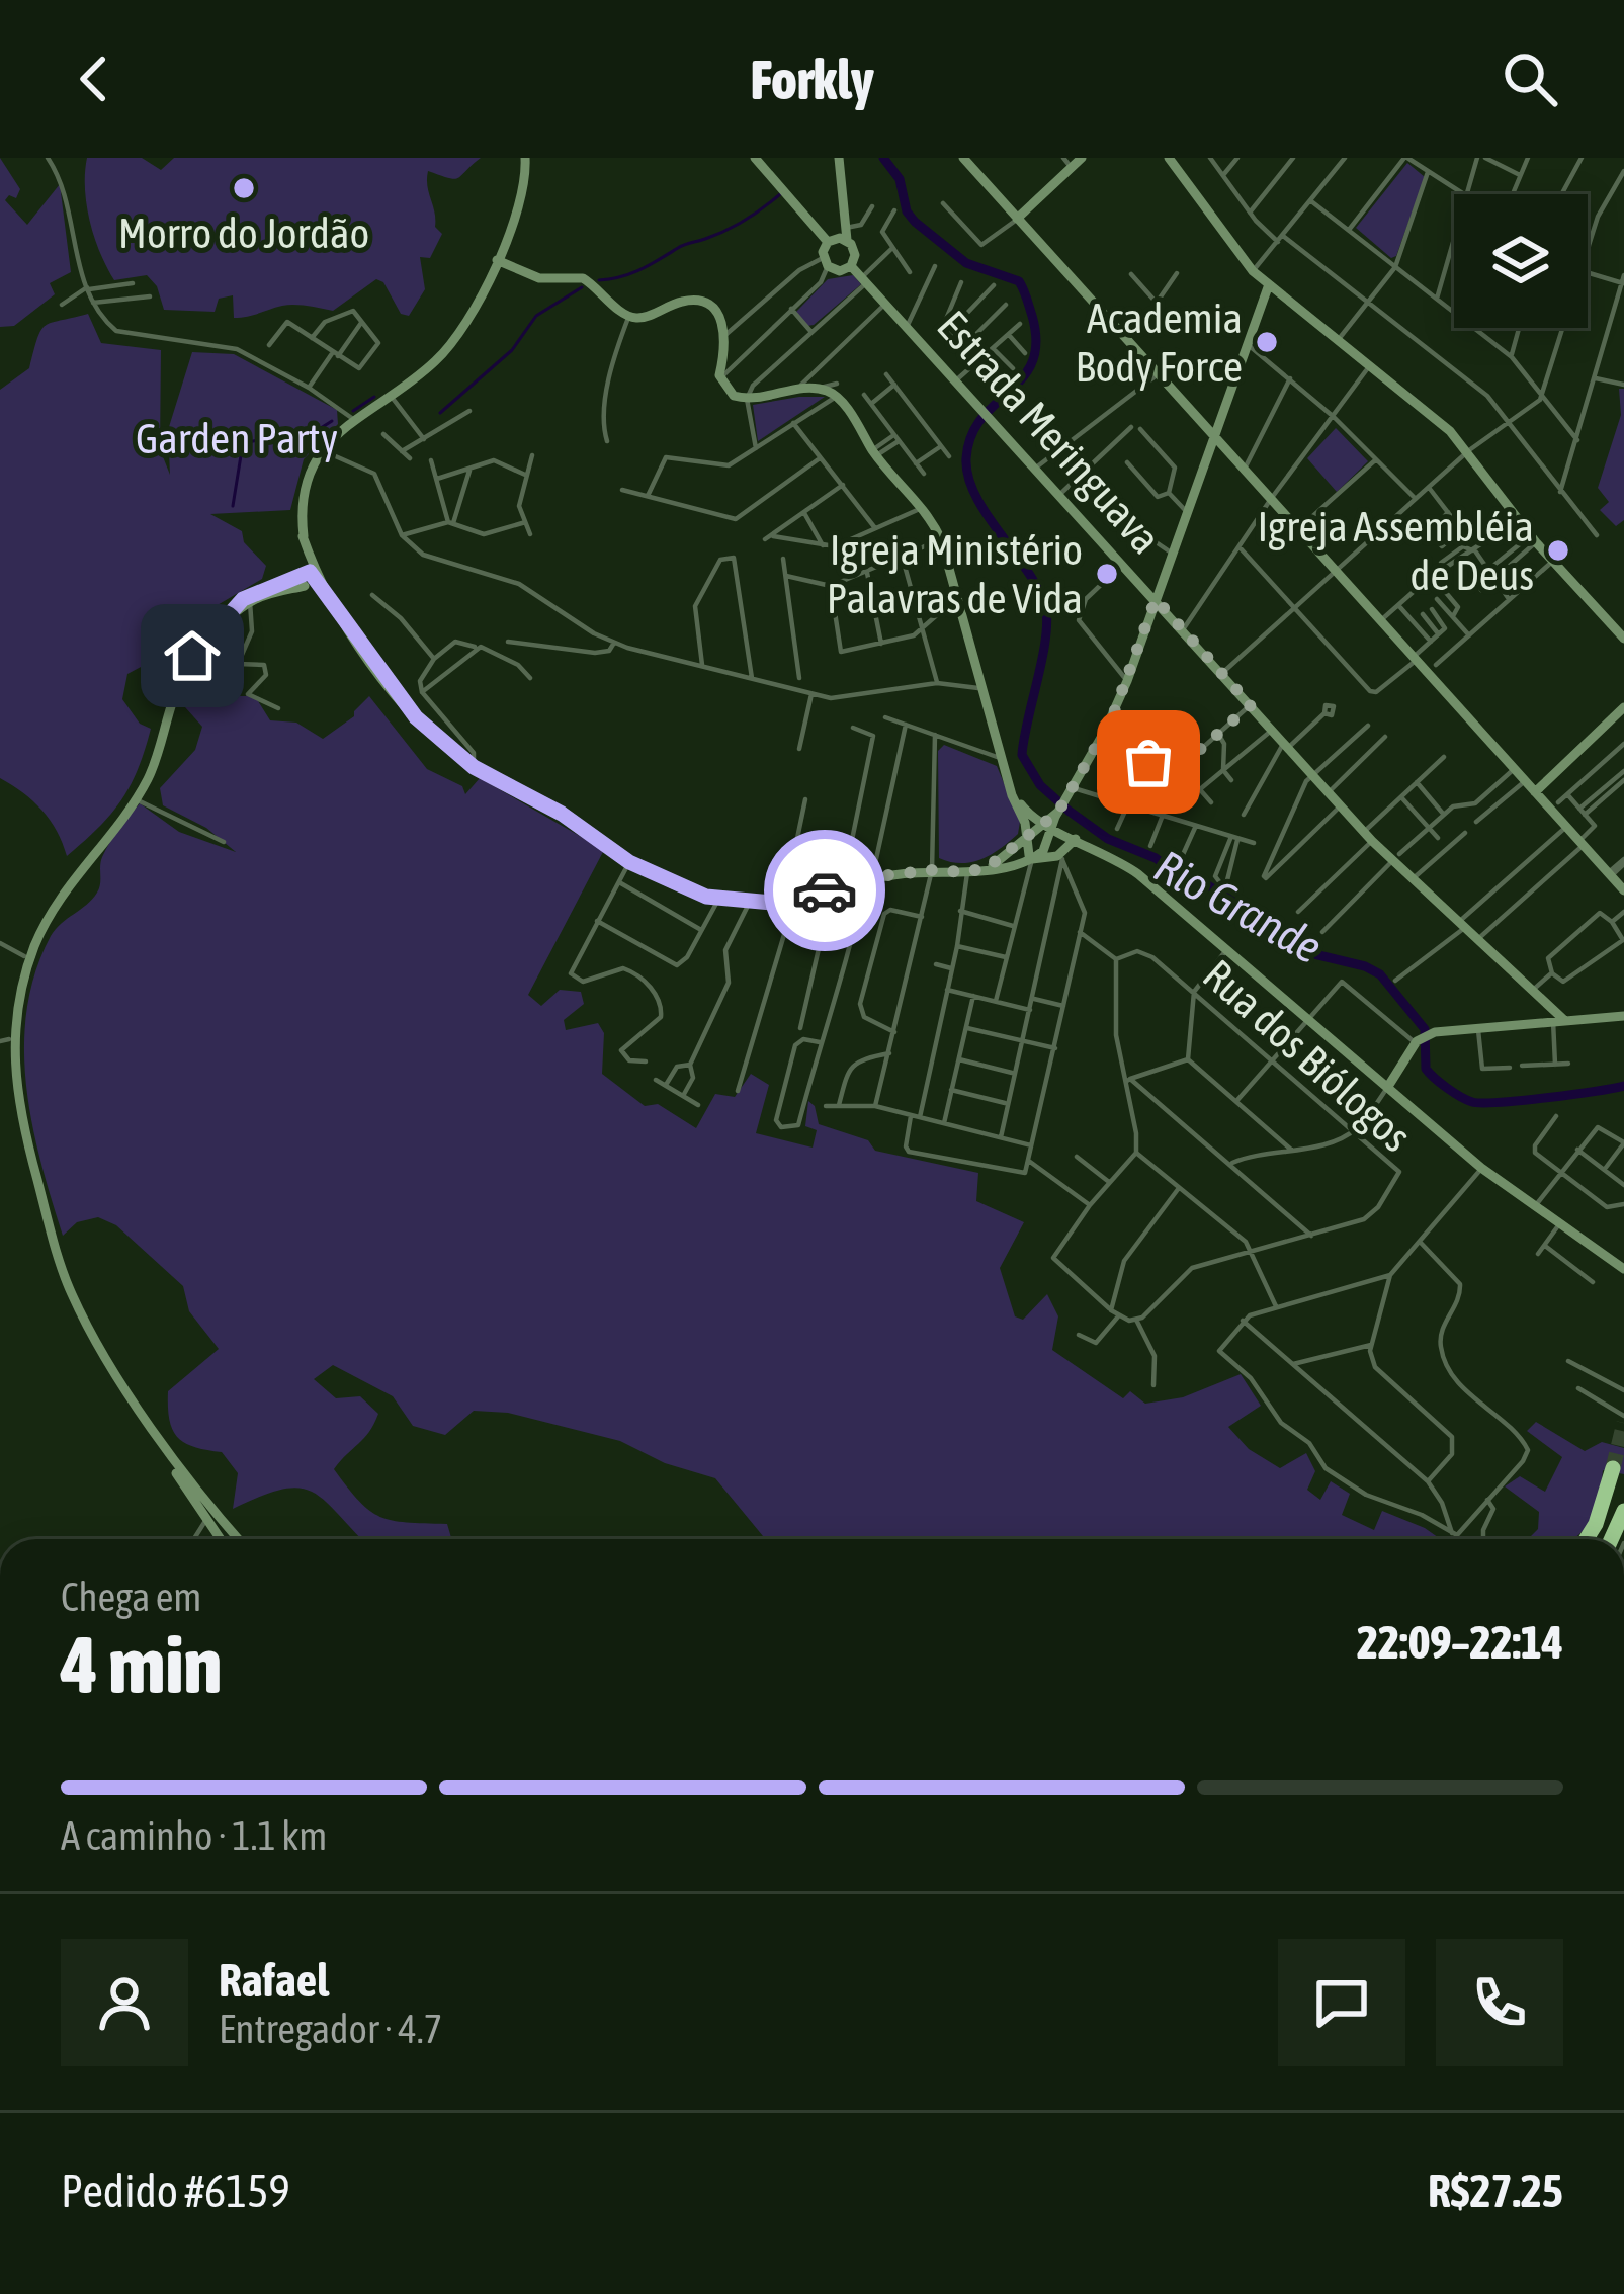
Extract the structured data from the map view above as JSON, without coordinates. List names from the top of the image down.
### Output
{
  "streets": {
    "street": ["Estrada Meringuava", "Rua dos Biólogos"]
  },
  "water": ["Rio Grande"],
  "parks": ["Garden Party"],
  "places": [
    "Morro do Jordão",
    "Academia Body Force",
    "Igreja Assembléia de Deus",
    "Igreja Ministério Palavras de Vida"
  ],
  "page": {
    "header": "Forkly",
    "heading": ["4 min", "Chega em", "22:09–22:14"],
    "panel": [
      "Rafael",
      "Entregador · 4.7",
      "Pedido #6159",
      "R$27.25"
    ],
    "bar": "A caminho · 1.1 km"
  }
}
